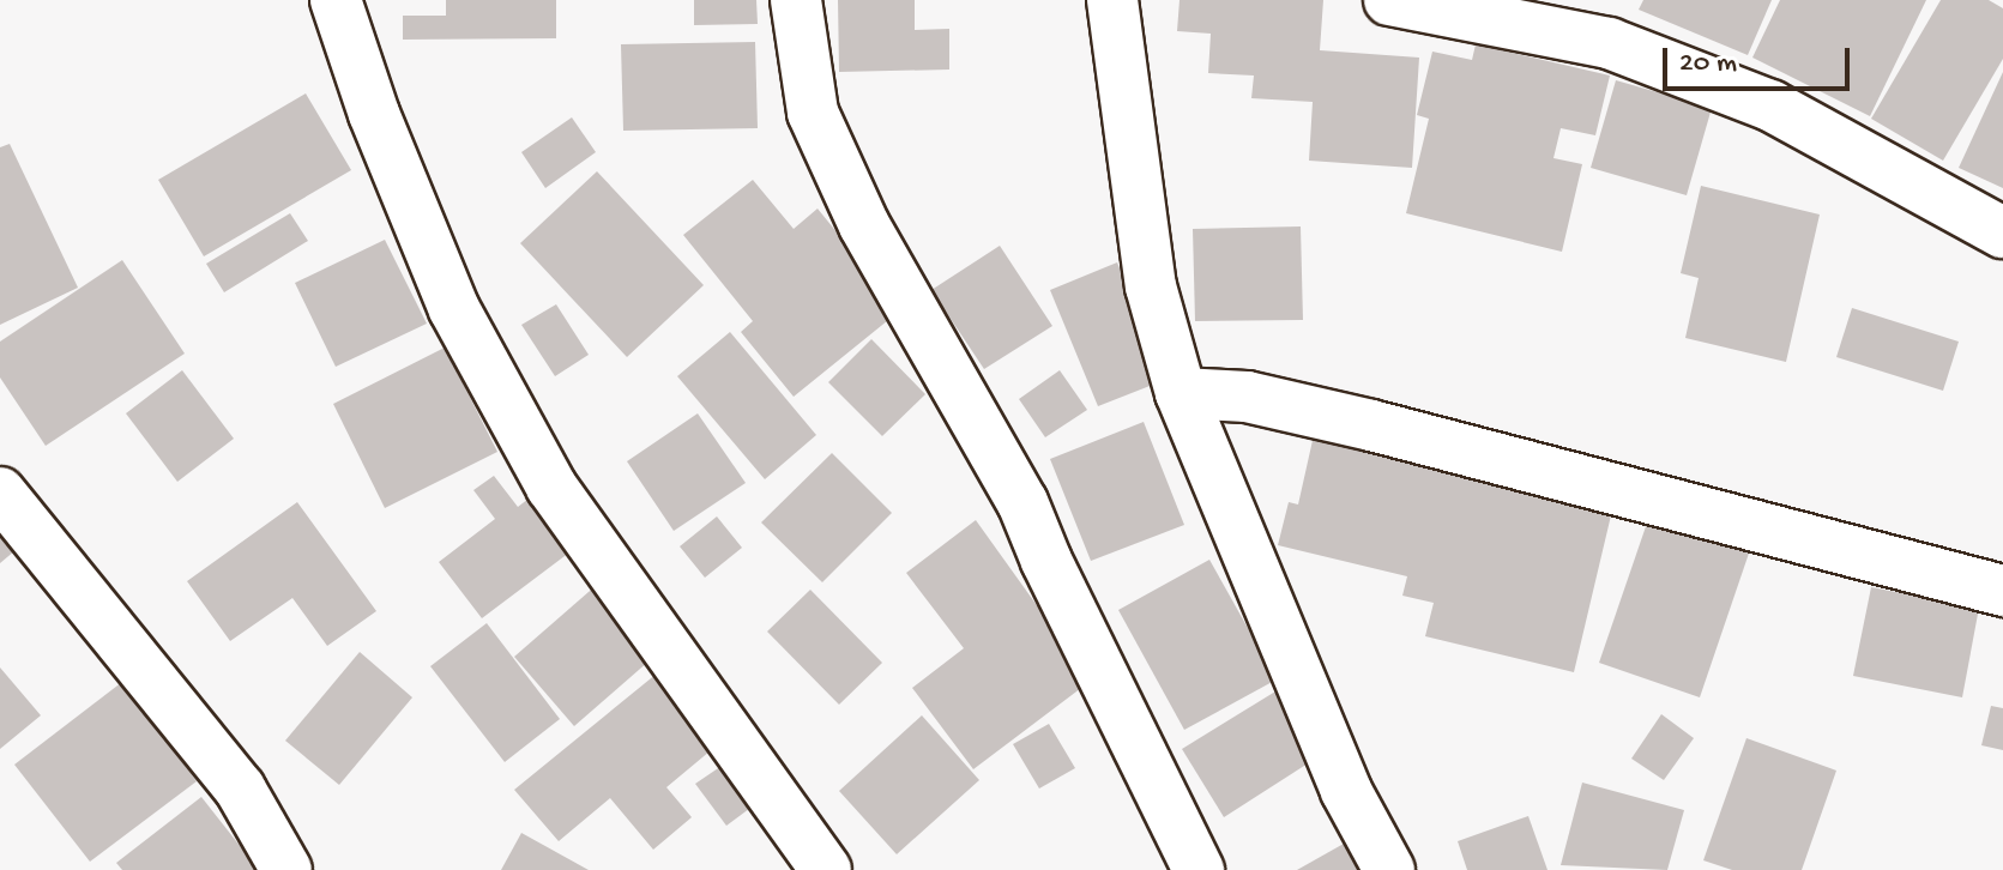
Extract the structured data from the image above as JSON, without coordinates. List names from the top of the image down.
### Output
{
  "scale_bar": "20 m"
}
